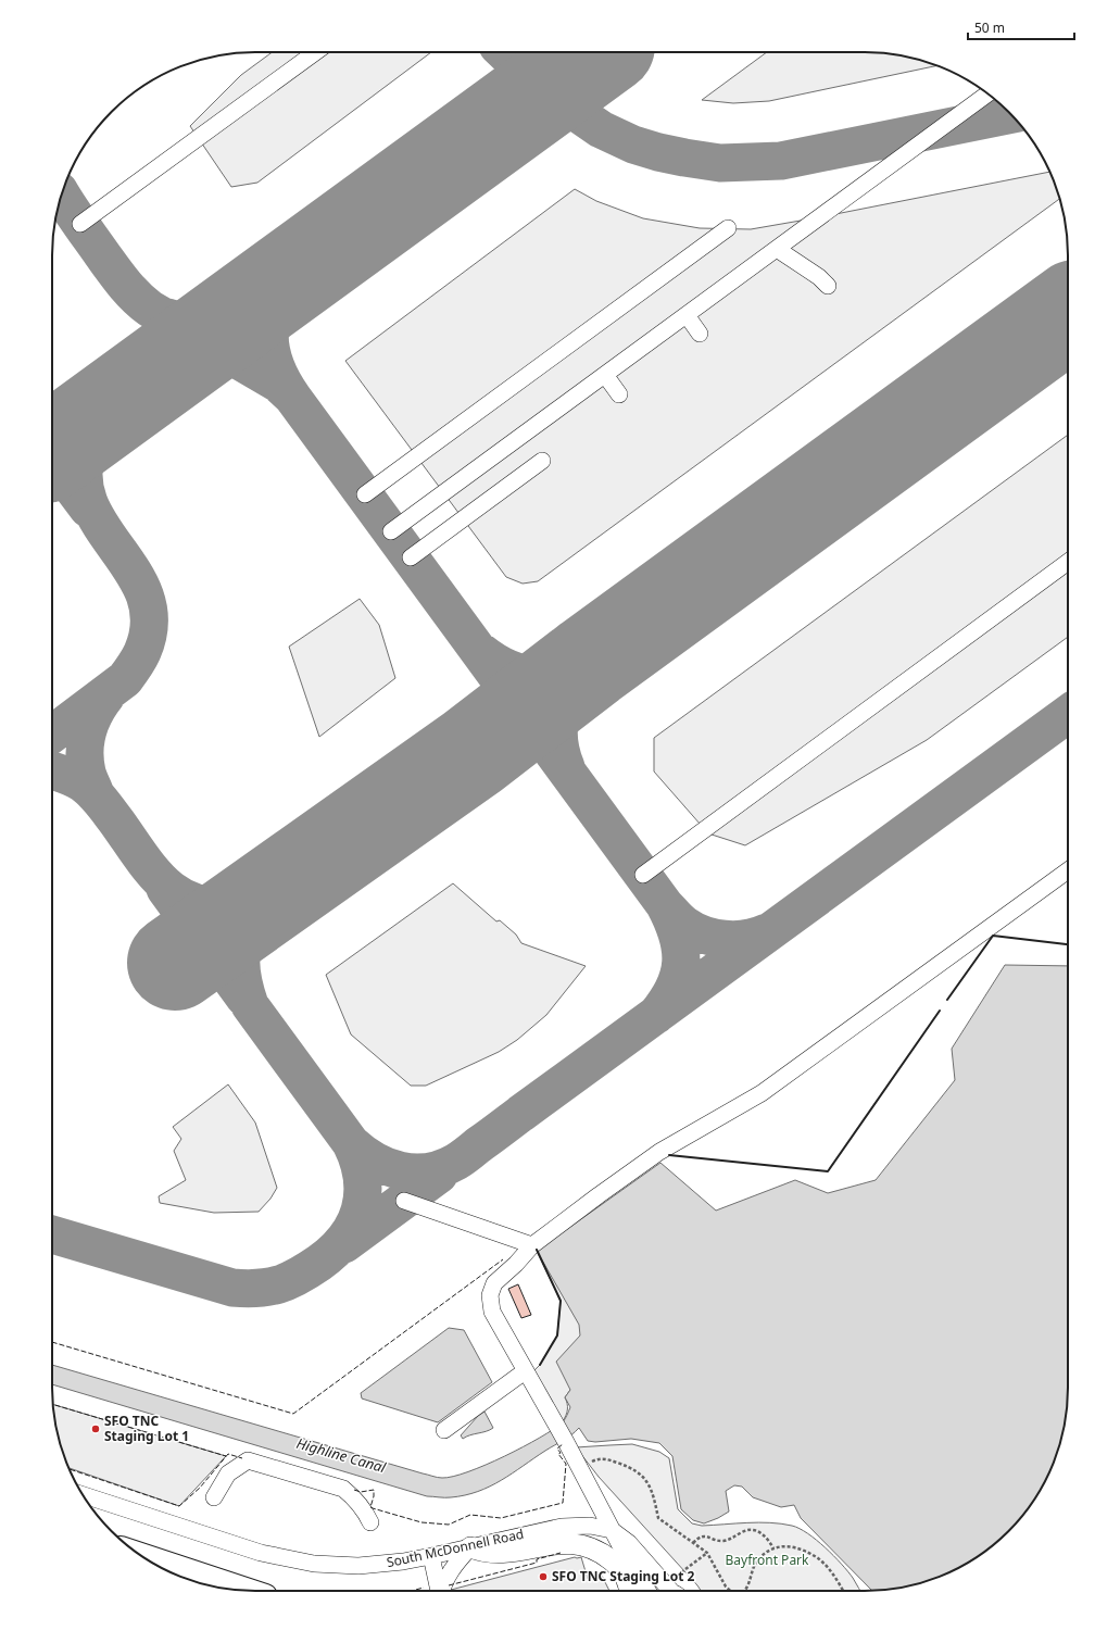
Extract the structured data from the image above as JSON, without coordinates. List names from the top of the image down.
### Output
{
  "streets": {
    "street": ["South McDonnell Road"]
  },
  "water": ["Highline Canal"],
  "parks": ["Bayfront Park"],
  "places": ["SFO TNC Staging Lot 1", "SFO TNC Staging Lot 2"],
  "scale_bar": "50 m"
}
